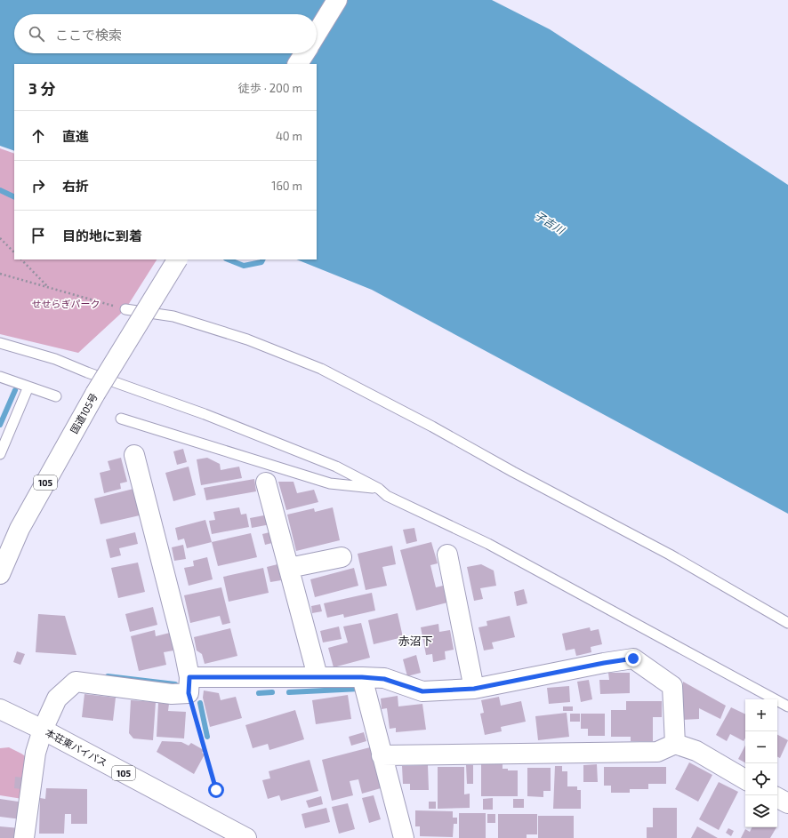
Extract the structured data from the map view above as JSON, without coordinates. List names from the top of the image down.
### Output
{
  "streets": {
    "main road": ["国道105号", "105", "本荘東バイパス"]
  },
  "districts": ["赤沼下"],
  "water": ["子吉川"],
  "parks": ["せせらぎパーク"],
  "page": {
    "search": "ここで検索",
    "heading": ["3 分", "徒歩 · 200 m"],
    "list": [
      ["直進", "40 m"],
      ["右折", "160 m"],
      "目的地に到着"
    ],
    "map_buttons": ["+", "−"]
  }
}
